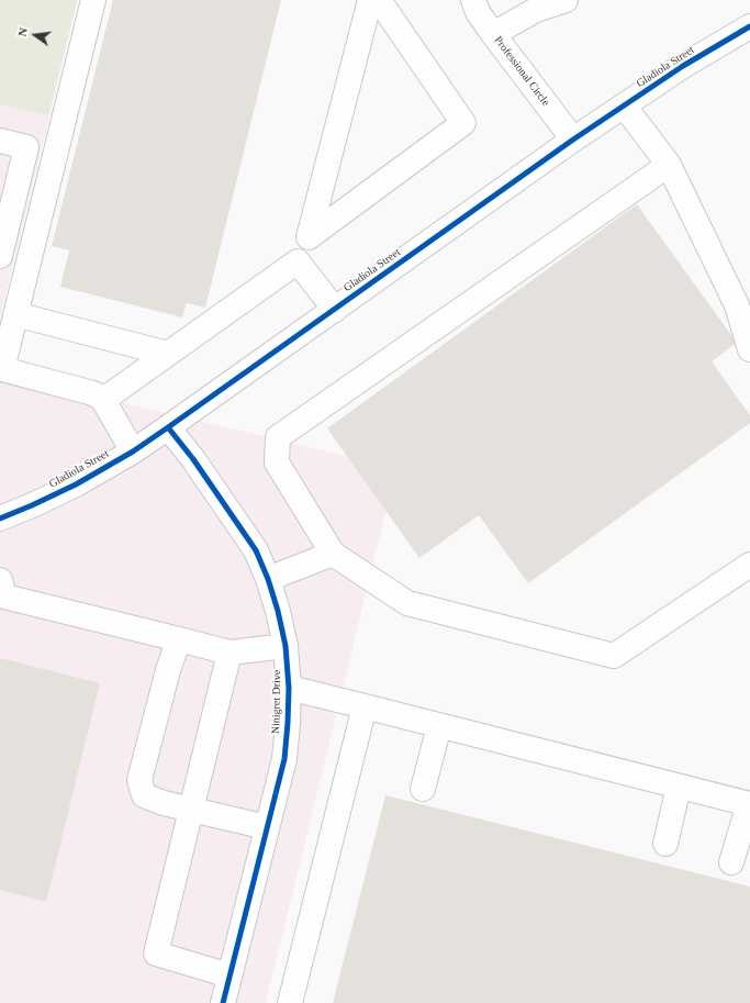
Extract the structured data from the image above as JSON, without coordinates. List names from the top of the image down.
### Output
{
  "streets": {
    "street": ["Gladiola Street", "Professional Circle", "Ninigret Drive"]
  },
  "crossings": [
    ["Gladiola Street", "Professional Circle"],
    ["Gladiola Street", "Ninigret Drive"]
  ],
  "north": "left"
}
